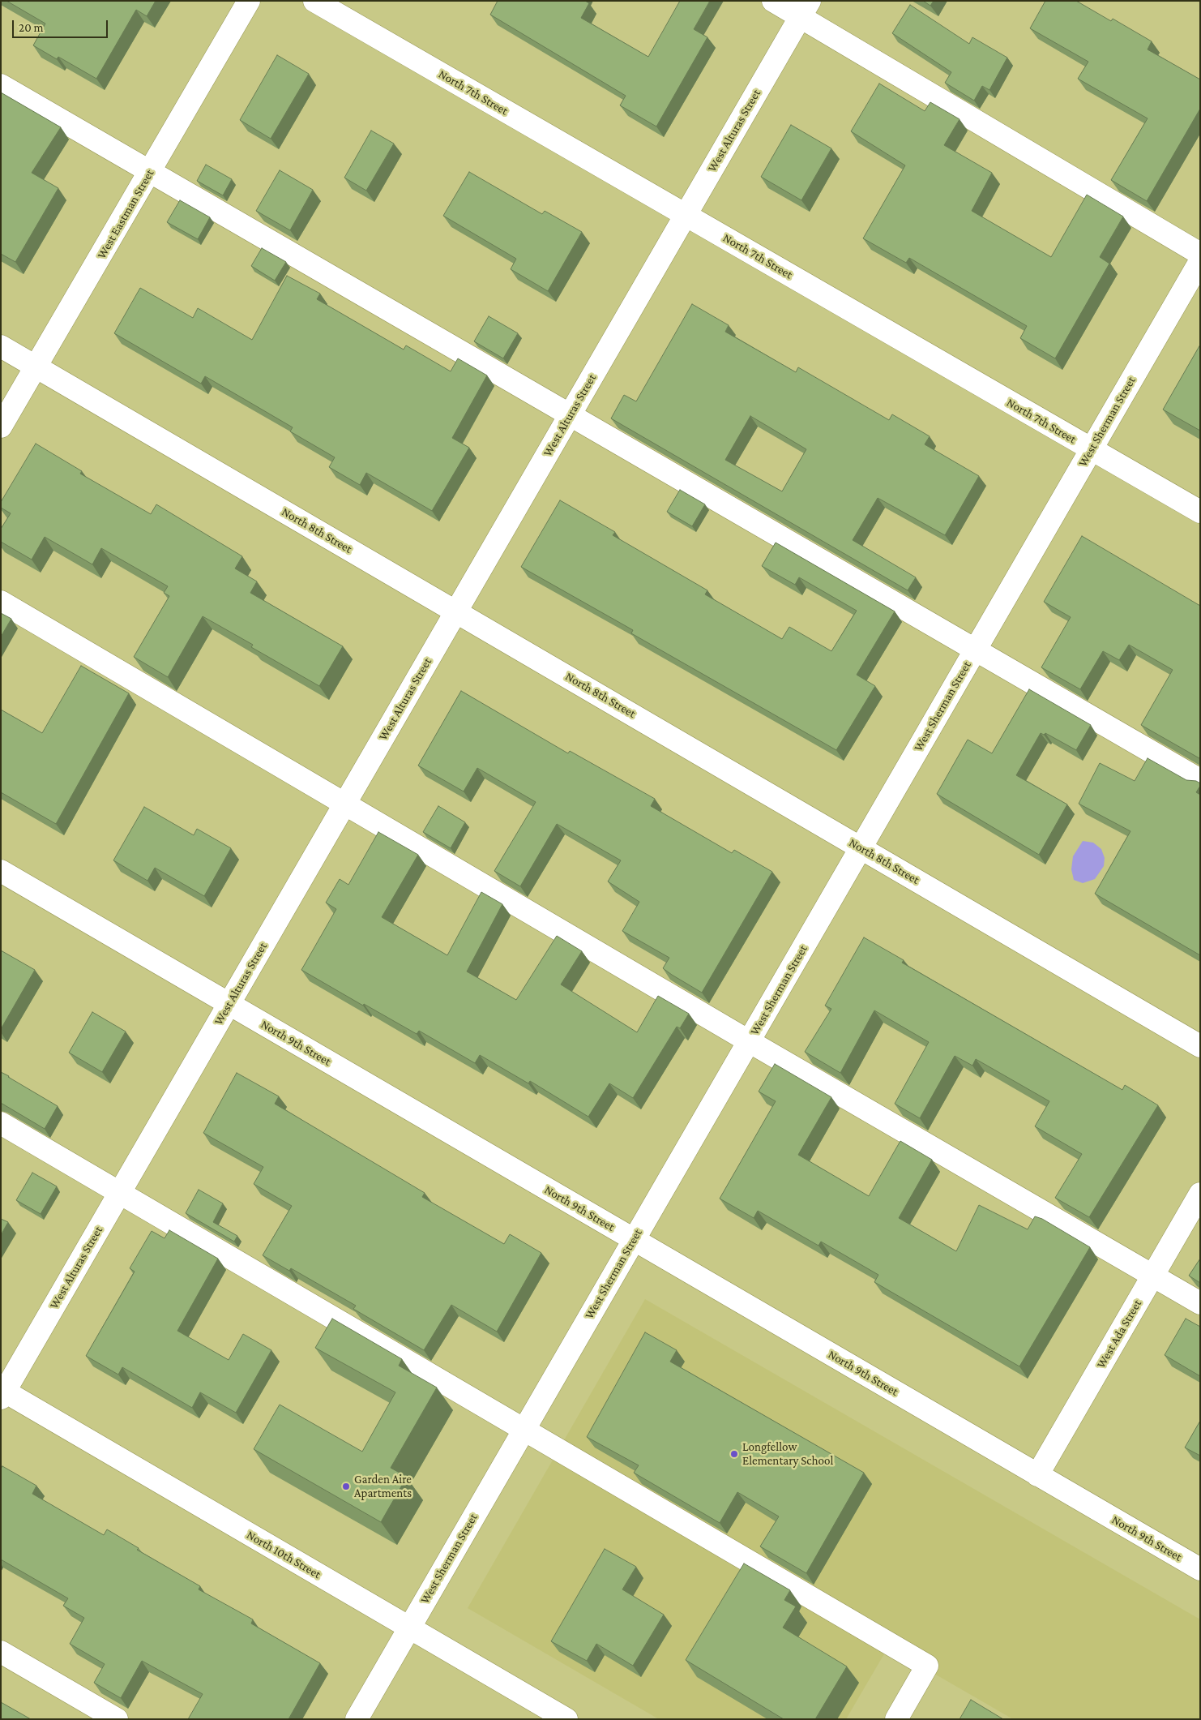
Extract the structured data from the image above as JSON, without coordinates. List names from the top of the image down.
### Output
{
  "streets": {
    "street": [
      "North 7th Street",
      "West Alturas Street",
      "West Eastman Street",
      "West Sherman Street",
      "North 8th Street",
      "North 9th Street",
      "West Ada Street",
      "North 10th Street"
    ]
  },
  "crossings": [
    ["North 7th Street", "West Alturas Street"],
    ["North 7th Street", "West Sherman Street"],
    ["West Alturas Street", "North 8th Street"],
    ["West Alturas Street", "North 9th Street"],
    ["West Alturas Street", "North 10th Street"],
    ["West Eastman Street", "North 8th Street"],
    ["West Sherman Street", "North 8th Street"],
    ["West Sherman Street", "North 9th Street"],
    ["West Sherman Street", "North 10th Street"],
    ["North 9th Street", "West Ada Street"]
  ],
  "places": ["Longfellow Elementary School", "Garden Aire Apartments"],
  "scale_bar": "20 m"
}
